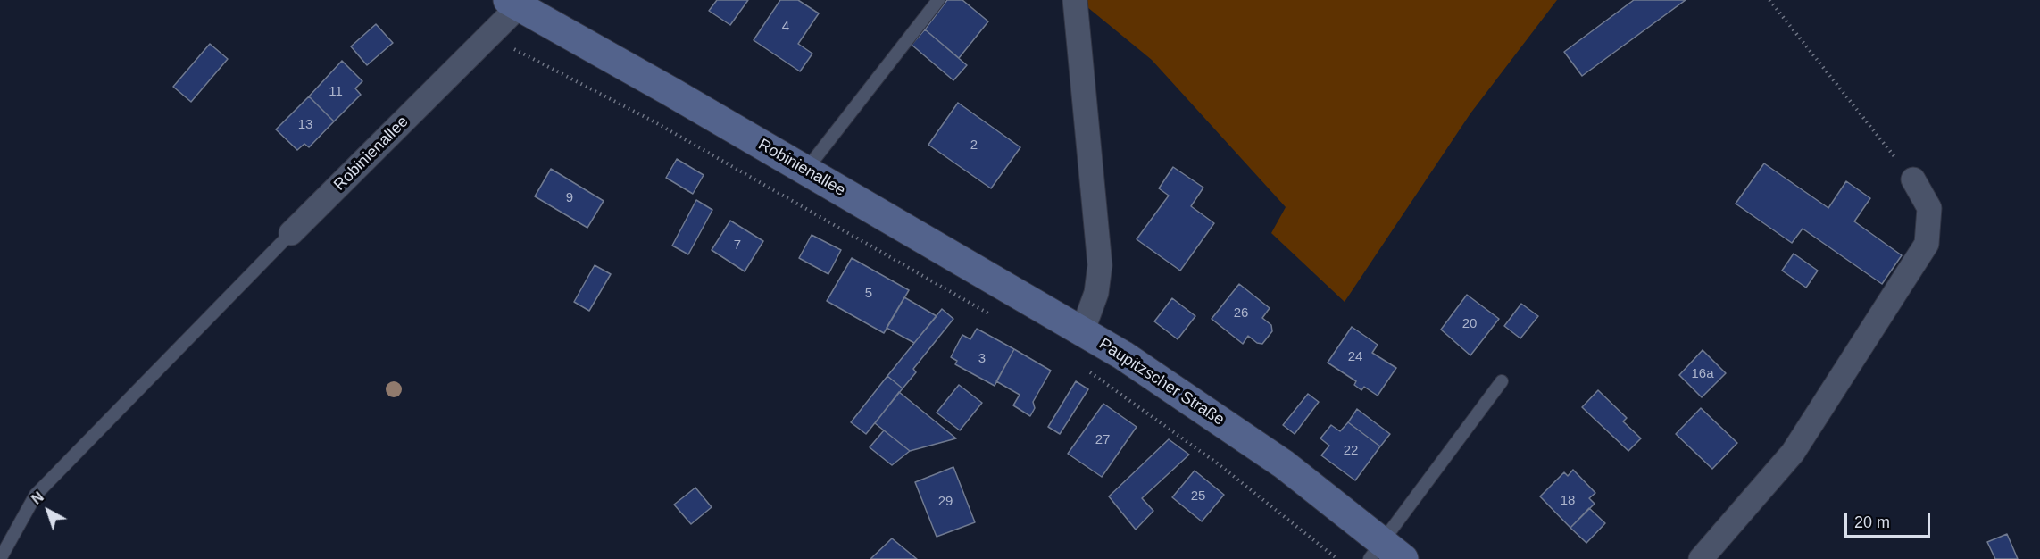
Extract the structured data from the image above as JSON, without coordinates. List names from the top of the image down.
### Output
{
  "streets": {
    "street": ["Robinienallee", "Paupitzscher Straße"]
  },
  "crossings": [
    ["Robinienallee", "Paupitzscher Straße"]
  ],
  "house_numbers": [
    "4",
    "11",
    "13",
    "2",
    "9",
    "7",
    "5",
    "26",
    "20",
    "24",
    "3",
    "16a",
    "27",
    "22",
    "25",
    "18",
    "29"
  ],
  "scale_bar": "20 m",
  "north": "top left"
}
